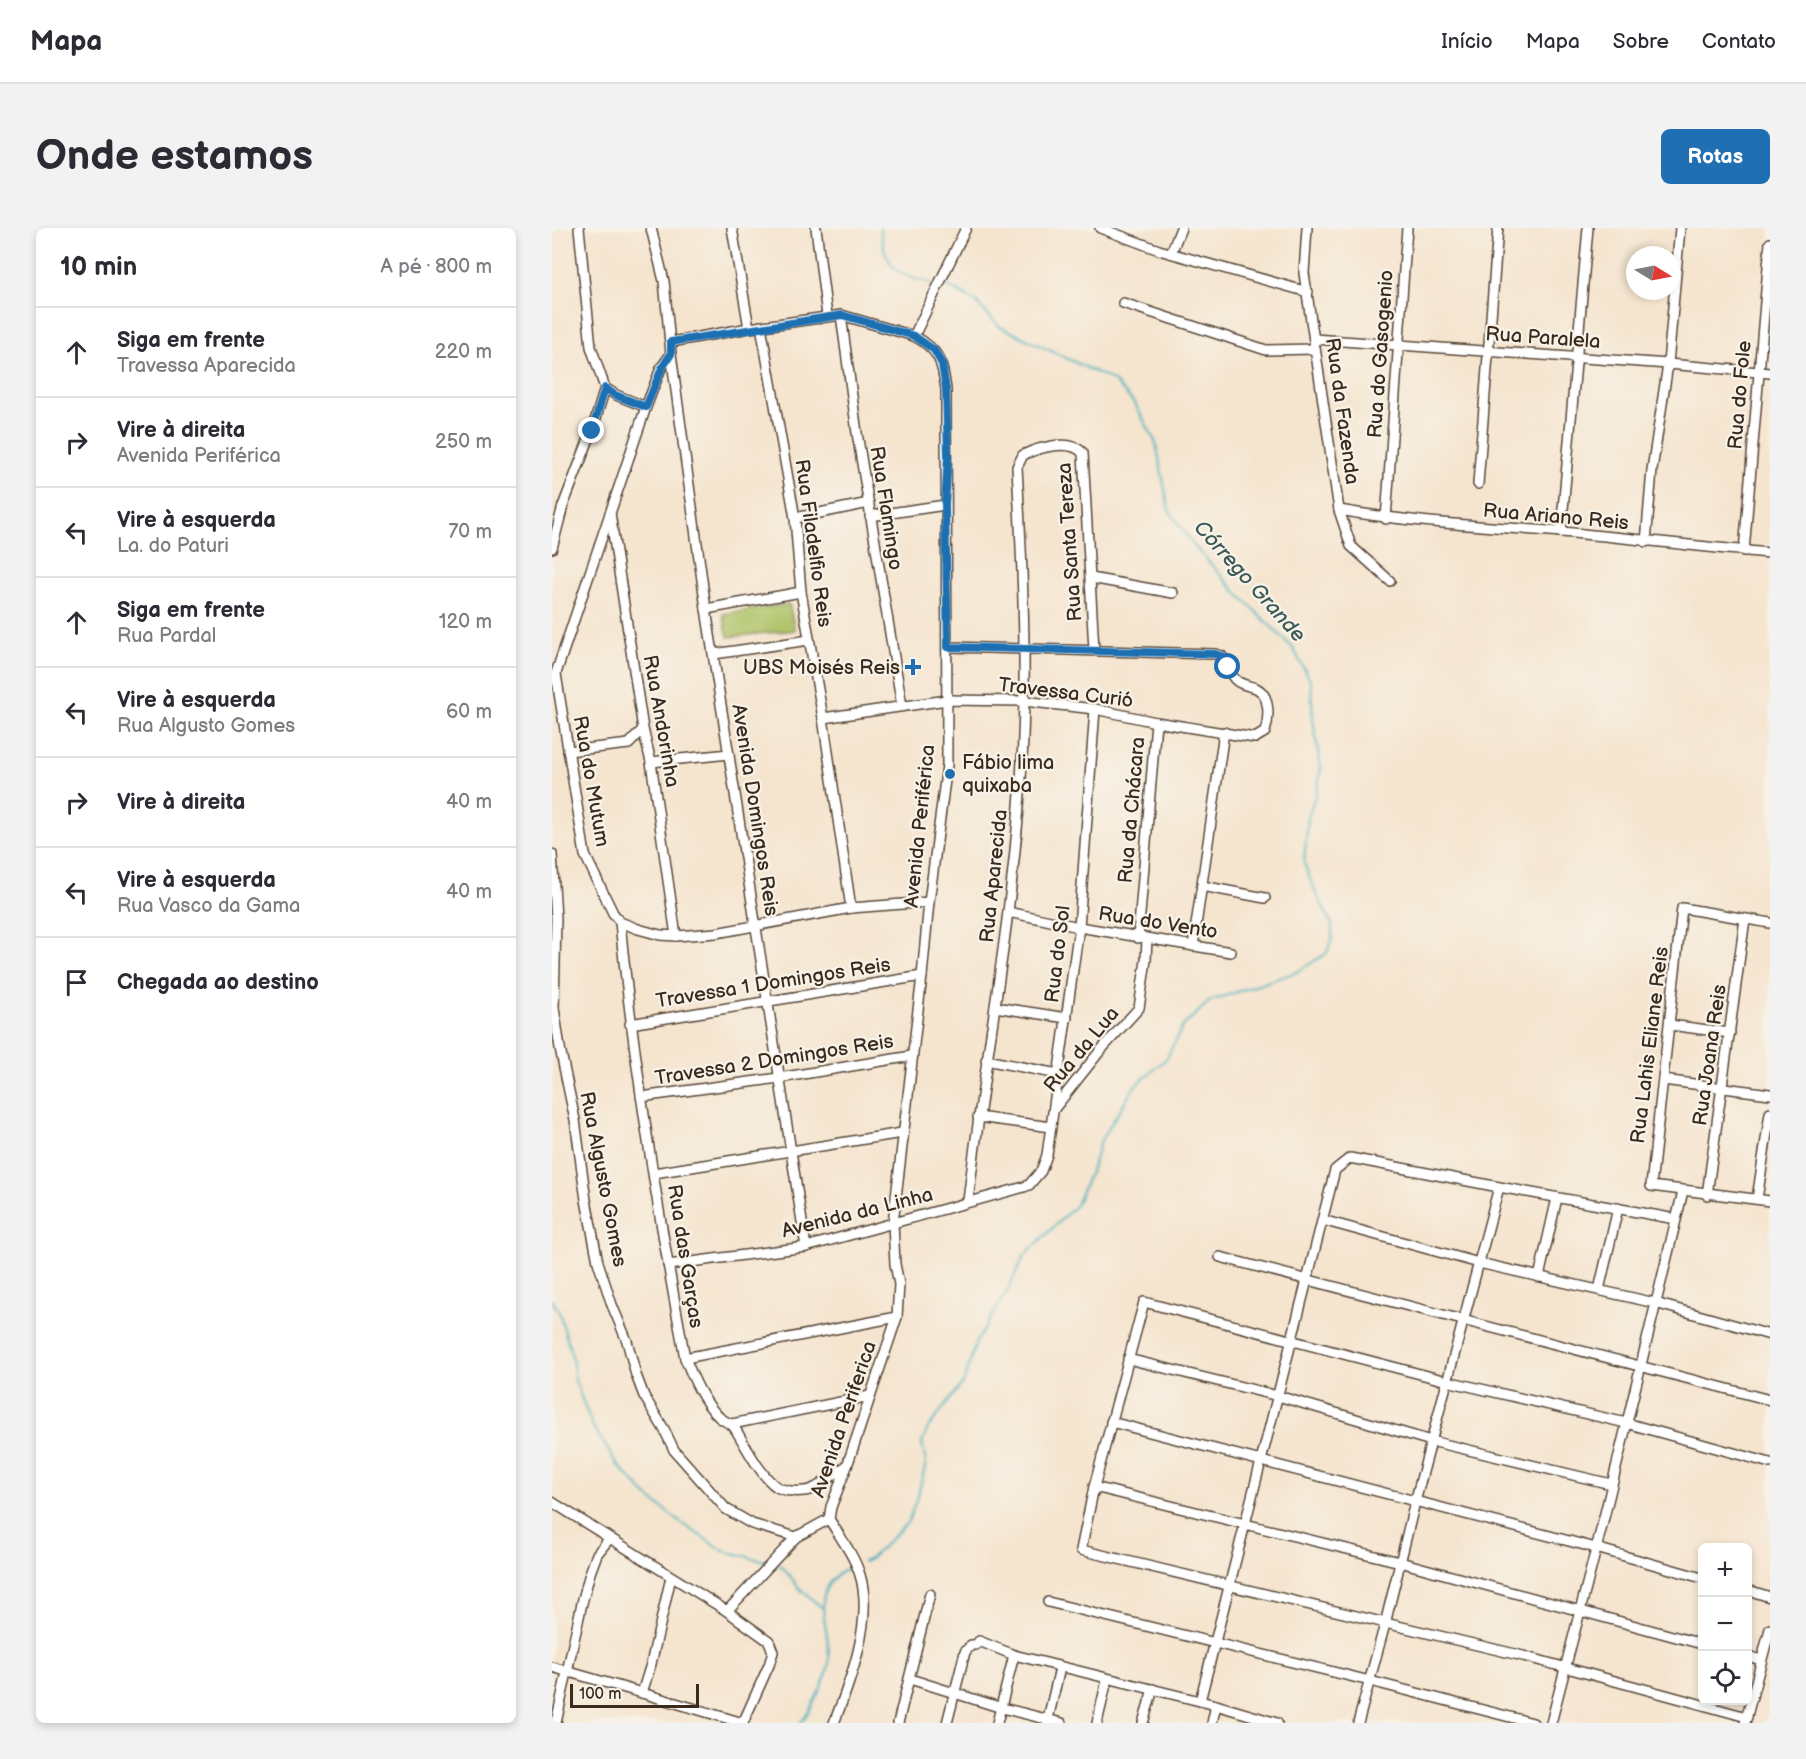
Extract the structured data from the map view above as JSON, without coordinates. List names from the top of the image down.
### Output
{
  "streets": {
    "street": [
      "Rua Paralela",
      "Rua do Gasogenio",
      "Rua do Fole",
      "Rua da Fazenda",
      "Rua Flamingo",
      "Rua Ariano Reis",
      "Rua Santa Tereza",
      "Rua Filadelfio Reis",
      "Travessa Curió",
      "Rua Andorinha",
      "Rua do Mutum",
      "Avenida Domingos Reis",
      "Rua da Chácara",
      "Avenida Periférica",
      "Rua Aparecida",
      "Rua do Vento",
      "Rua do Sol",
      "Travessa 1 Domingos Reis",
      "Rua Lahis Eliane Reis",
      "Rua da Lua",
      "Rua Joana Reis",
      "Travessa 2 Domingos Reis",
      "Rua Algusto Gomes",
      "Avenida da Linha",
      "Rua das Garças",
      "Avenida Periferica"
    ]
  },
  "crossings": [
    ["Rua Paralela", "Rua do Gasogenio"],
    ["Rua Paralela", "Rua do Fole"],
    ["Rua Paralela", "Rua da Fazenda"],
    ["Rua do Gasogenio", "Rua Ariano Reis"],
    ["Rua do Fole", "Rua Ariano Reis"],
    ["Rua da Fazenda", "Rua Ariano Reis"],
    ["Rua Flamingo", "Travessa Curió"],
    ["Rua Santa Tereza", "Travessa Curió"],
    ["Rua Santa Tereza", "Rua Aparecida"],
    ["Rua Filadelfio Reis", "Travessa Curió"],
    ["Travessa Curió", "Rua da Chácara"],
    ["Travessa Curió", "Avenida Periférica"],
    ["Travessa Curió", "Rua Aparecida"],
    ["Travessa Curió", "Rua do Sol"],
    ["Rua do Mutum", "Rua das Garças"],
    ["Avenida Domingos Reis", "Travessa 1 Domingos Reis"],
    ["Avenida Domingos Reis", "Travessa 2 Domingos Reis"],
    ["Avenida Domingos Reis", "Avenida da Linha"],
    ["Rua da Chácara", "Rua do Vento"],
    ["Rua da Chácara", "Rua da Lua"],
    ["Avenida Periférica", "Travessa 1 Domingos Reis"],
    ["Avenida Periférica", "Travessa 2 Domingos Reis"],
    ["Avenida Periférica", "Avenida da Linha"],
    ["Avenida Periférica", "Avenida Periferica"],
    ["Rua Aparecida", "Rua do Vento"],
    ["Rua Aparecida", "Avenida da Linha"],
    ["Rua do Vento", "Rua do Sol"],
    ["Rua do Vento", "Rua da Lua"],
    ["Rua do Sol", "Rua da Lua"],
    ["Rua do Sol", "Avenida da Linha"],
    ["Travessa 1 Domingos Reis", "Rua das Garças"],
    ["Rua Lahis Eliane Reis", "Rua Joana Reis"],
    ["Travessa 2 Domingos Reis", "Rua das Garças"],
    ["Avenida da Linha", "Rua das Garças"],
    ["Avenida da Linha", "Avenida Periferica"],
    ["Rua das Garças", "Avenida Periferica"]
  ],
  "water": ["Córrego Grande"],
  "places": {
    "health": ["UBS Moisés Reis"],
    "other": ["Fábio lima quixaba"]
  },
  "scale_bar": "100 m",
  "north": "right",
  "page": {
    "header": "Mapa",
    "nav": [
      "Início",
      "Mapa",
      "Sobre",
      "Contato"
    ],
    "buttons": "Rotas",
    "title": "Onde estamos",
    "heading": ["10 min", "A pé · 800 m"],
    "list": [
      ["Siga em frente", "Travessa Aparecida", "220 m"],
      ["Vire à direita", "Avenida Periférica", "250 m"],
      ["Vire à esquerda", "La. do Paturi", "70 m"],
      ["Siga em frente", "Rua Pardal", "120 m"],
      ["Vire à esquerda", "Rua Algusto Gomes", "60 m"],
      ["Vire à direita", "40 m"],
      ["Vire à esquerda", "Rua Vasco da Gama", "40 m"],
      "Chegada ao destino"
    ],
    "map_buttons": ["+", "−"],
    "scale": "100 m"
  }
}
